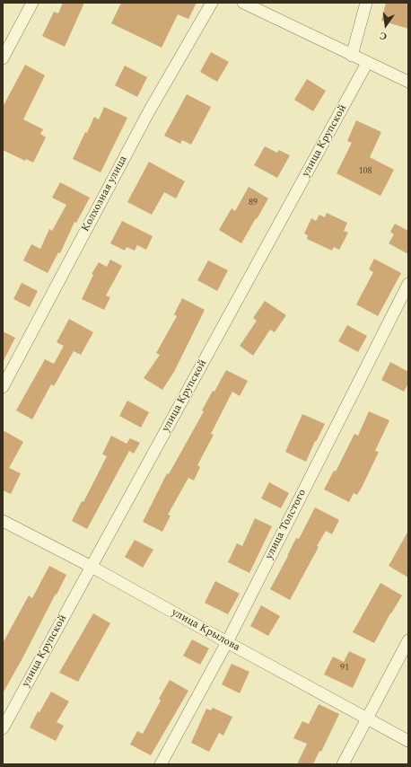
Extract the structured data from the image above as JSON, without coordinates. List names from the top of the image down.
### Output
{
  "streets": {
    "street": [
      "улица Крупской",
      "Колхозная улица",
      "улица Толстого",
      "улица Крылова"
    ]
  },
  "crossings": [
    ["улица Крупской", "улица Крылова"],
    ["улица Толстого", "улица Крылова"]
  ],
  "house_numbers": ["108", "89", "91"],
  "north": "bottom"
}
